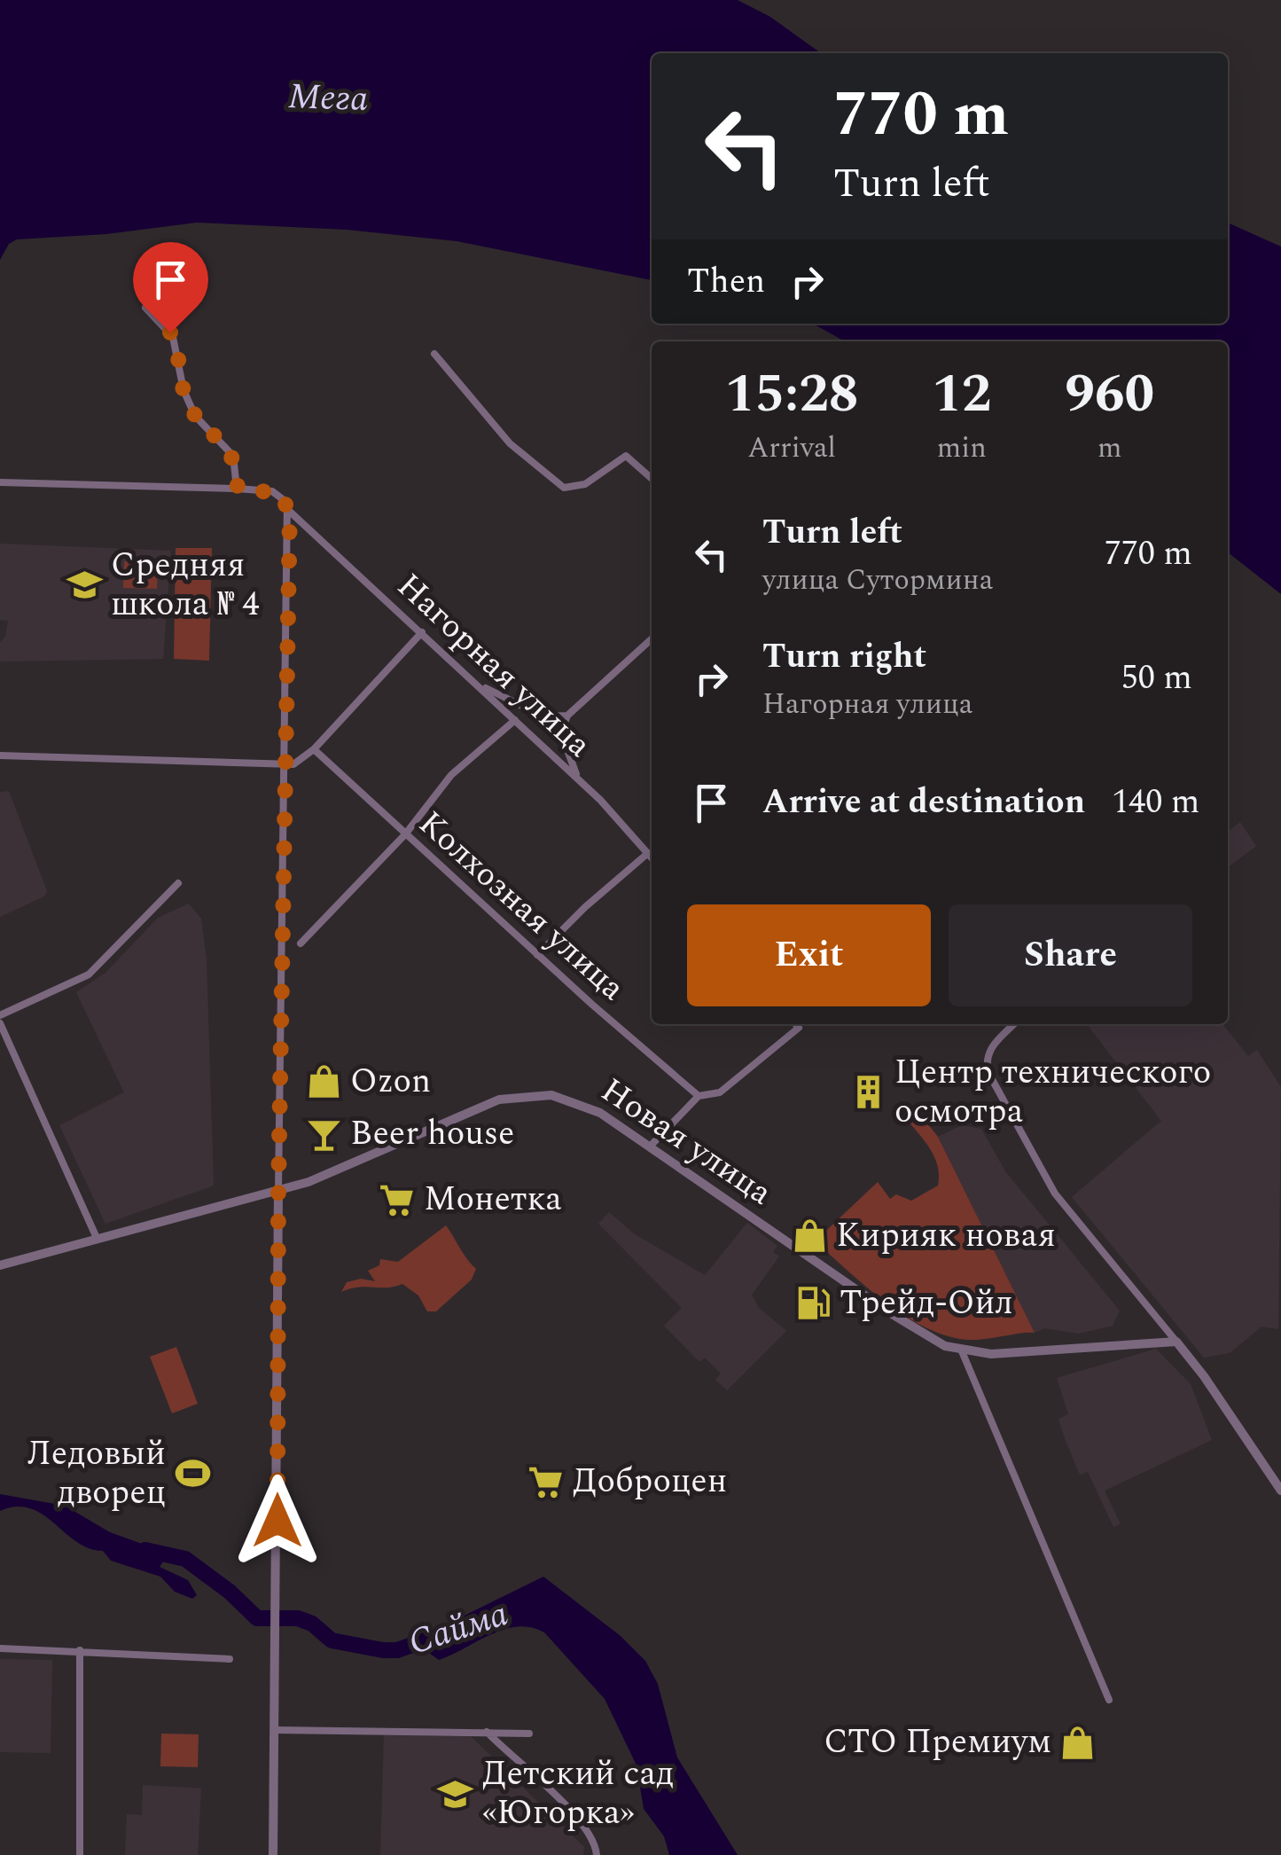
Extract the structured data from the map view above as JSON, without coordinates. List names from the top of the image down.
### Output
{
  "streets": {
    "street": ["Нагорная улица", "Колхозная улица", "Новая улица"]
  },
  "water": ["Мега", "Сайма"],
  "places": {
    "school or university": ["Средняя школа № 4", "Детский сад «Югорка»"],
    "shop": ["Ozon", "Кирияк новая", "СТО Премиум"],
    "building": ["Центр технического осмотра"],
    "bar": ["Beer house"],
    "supermarket": ["Монетка", "Доброцен"],
    "fuel station": ["Трейд-Ойл"],
    "sports": ["Ледовый дворец"]
  },
  "page": {
    "turn": ["770 m", "Turn left"],
    "then": "Then",
    "eta": [
      "15:28",
      "Arrival",
      "12",
      "min",
      "960",
      "m"
    ],
    "list": [
      {
        "name": "Turn left",
        "note": "улица Сутормина",
        "value": "770 m"
      },
      {
        "name": "Turn right",
        "note": "Нагорная улица",
        "value": "50 m"
      },
      {
        "name": "Arrive at destination",
        "value": "140 m"
      }
    ],
    "buttons": ["Exit", "Share"]
  }
}
